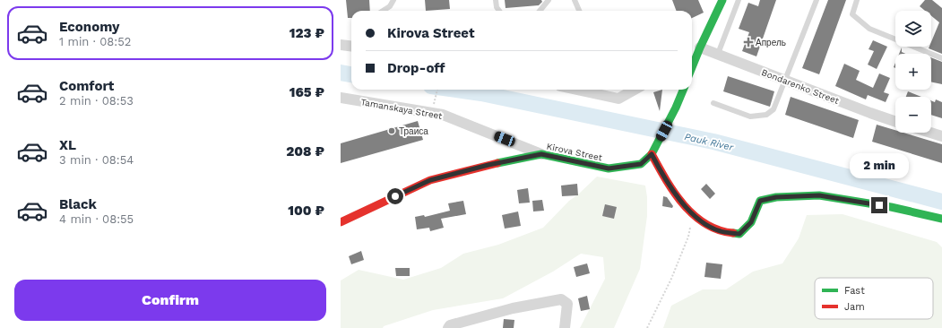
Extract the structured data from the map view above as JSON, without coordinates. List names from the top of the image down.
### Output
{
  "streets": {
    "main road": ["Kirova Street"],
    "street": ["Bondarenko Street", "Tamanskaya Street"]
  },
  "crossings": [
    ["Tamanskaya Street", "Kirova Street"]
  ],
  "water": ["Pauk River"],
  "places": {
    "health": ["Апрель"],
    "other": ["Траиса"]
  },
  "legend": ["Fast", "Jam"],
  "page": {
    "list": [
      {
        "name": "Economy",
        "note": "1 min · 08:52",
        "value": "123 ₽"
      },
      {
        "name": "Comfort",
        "note": "2 min · 08:53",
        "value": "165 ₽"
      },
      {
        "name": "XL",
        "note": "3 min · 08:54",
        "value": "208 ₽"
      },
      {
        "name": "Black",
        "note": "4 min · 08:55",
        "value": "100 ₽"
      }
    ],
    "map_buttons": ["+", "−"],
    "banner": ["Kirova Street", "Drop-off"],
    "bubble": "2 min",
    "buttons": "Confirm"
  }
}
